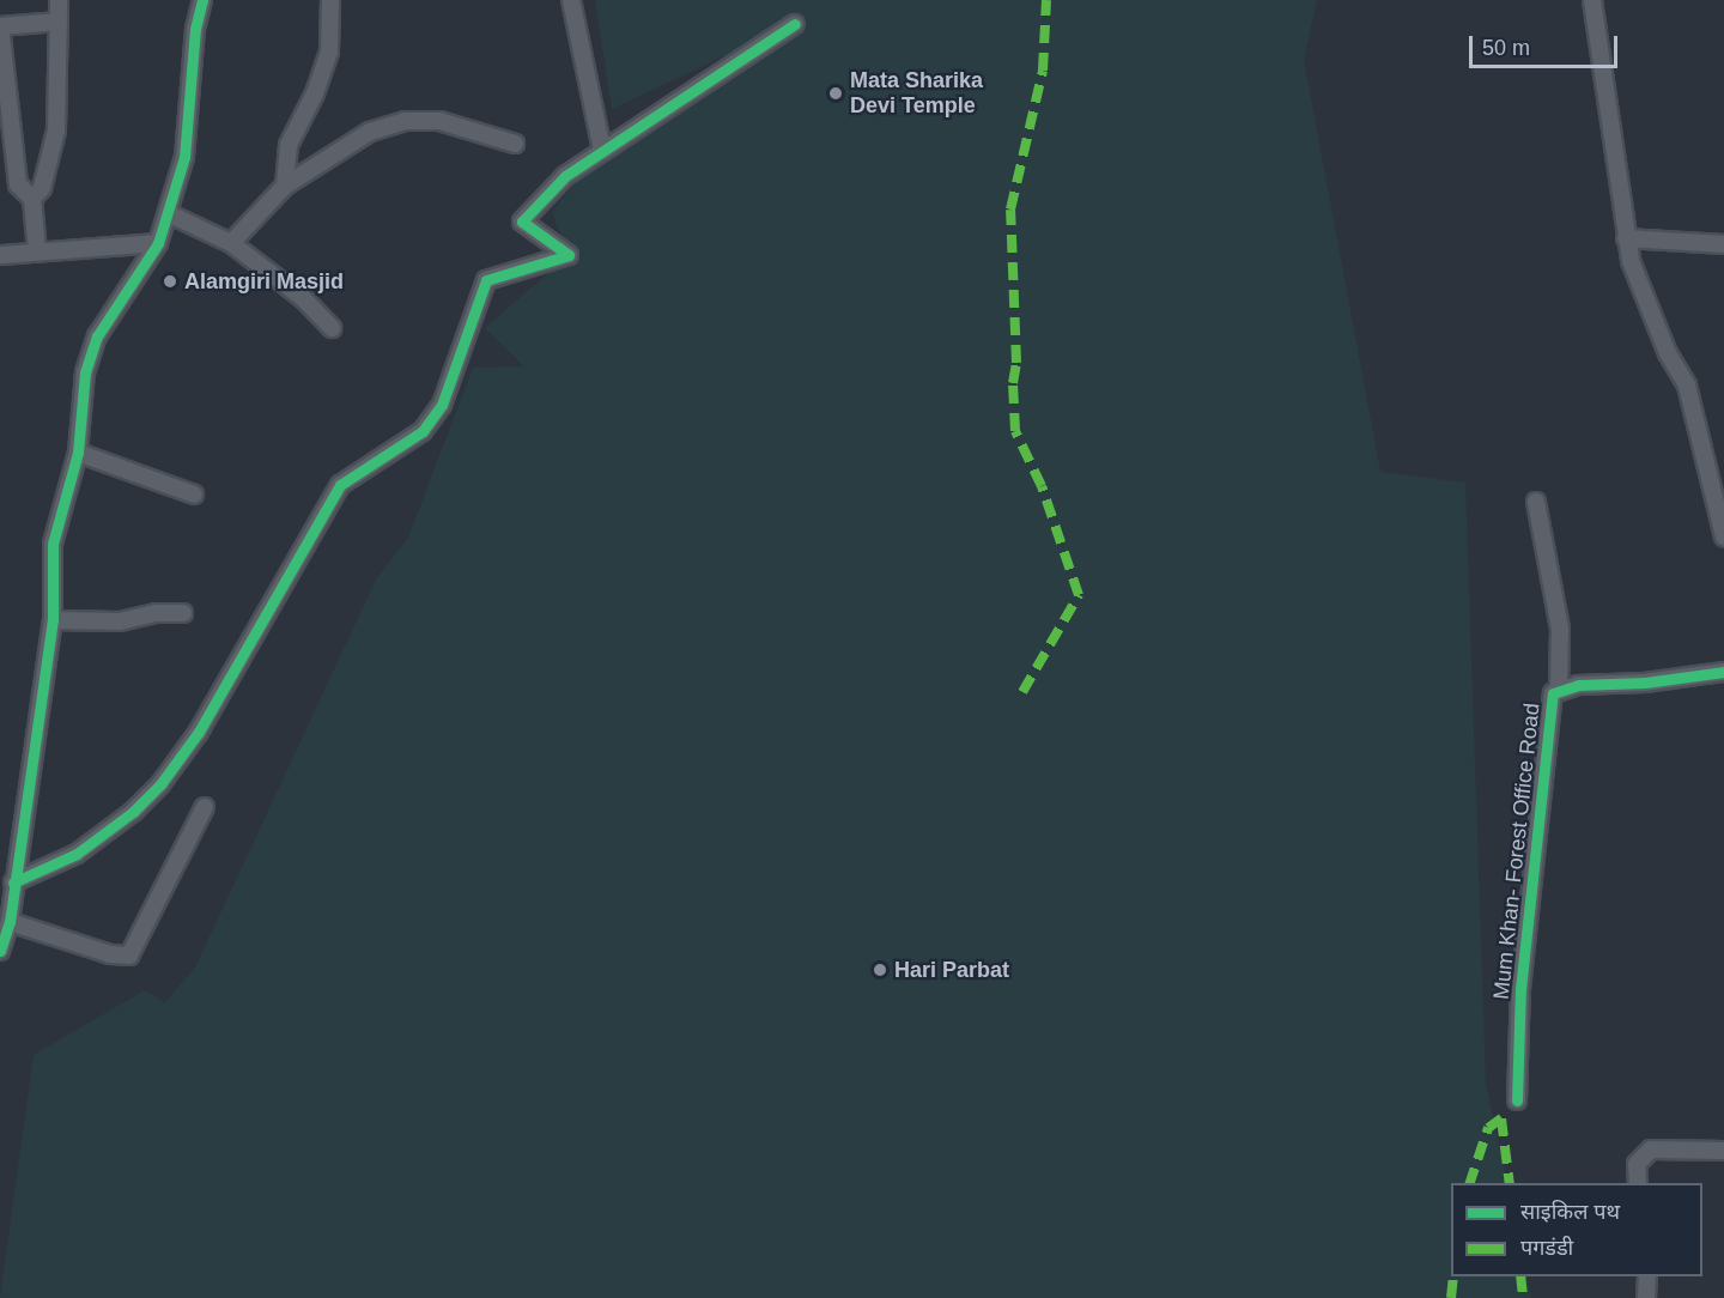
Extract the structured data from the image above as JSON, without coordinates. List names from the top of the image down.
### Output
{
  "streets": {
    "street": ["Mum Khan- Forest Office Road"]
  },
  "places": ["Mata Sharika Devi Temple", "Alamgiri Masjid", "Hari Parbat"],
  "legend": ["साइकिल पथ", "पगडंडी"],
  "scale_bar": "50 m"
}
